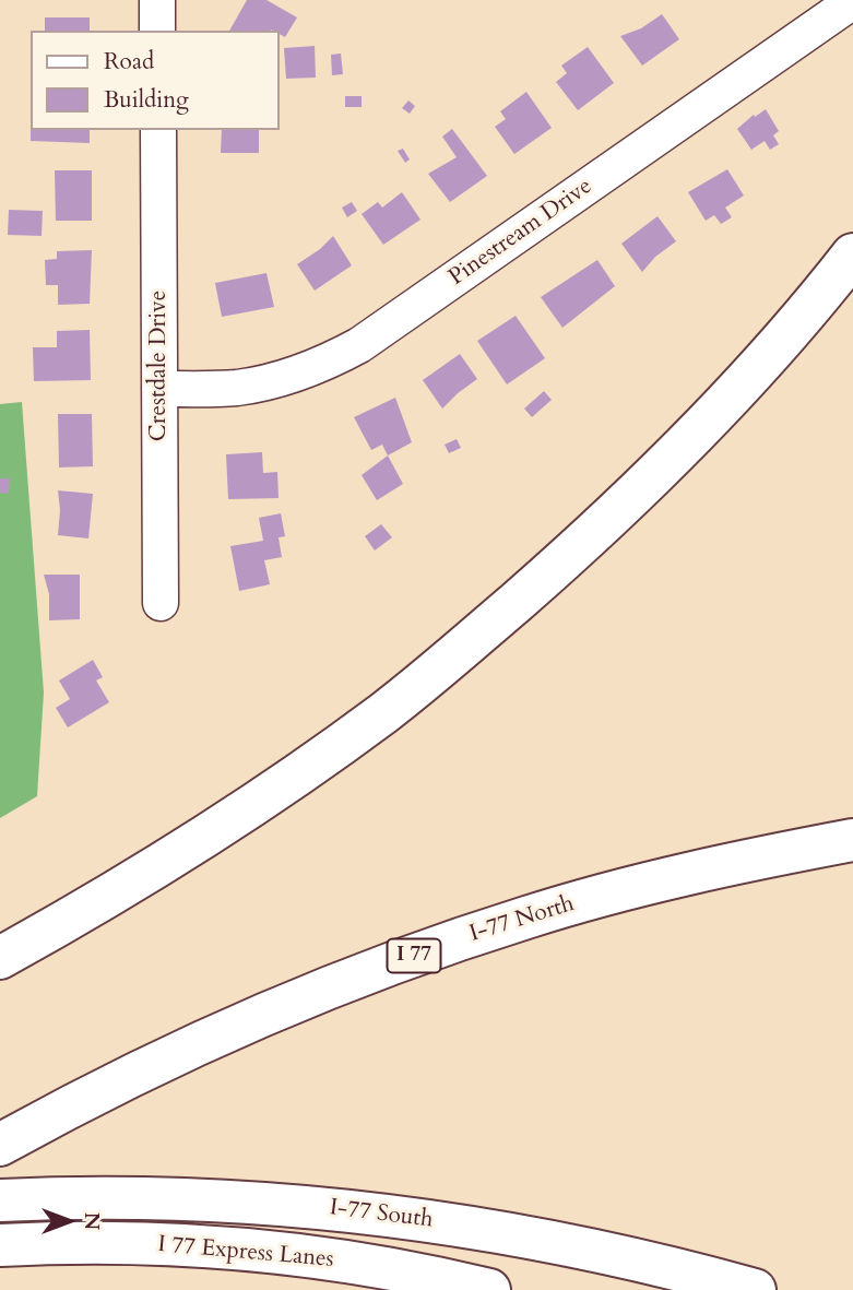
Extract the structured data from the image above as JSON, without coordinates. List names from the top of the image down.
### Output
{
  "streets": {
    "highway": [
      "I-77 North",
      "I 77",
      "I-77 South",
      "I 77 Express Lanes"
    ],
    "street": ["Pinestream Drive", "Crestdale Drive"]
  },
  "crossings": [
    ["Pinestream Drive", "Crestdale Drive"]
  ],
  "legend": ["Road", "Building"],
  "north": "right"
}
